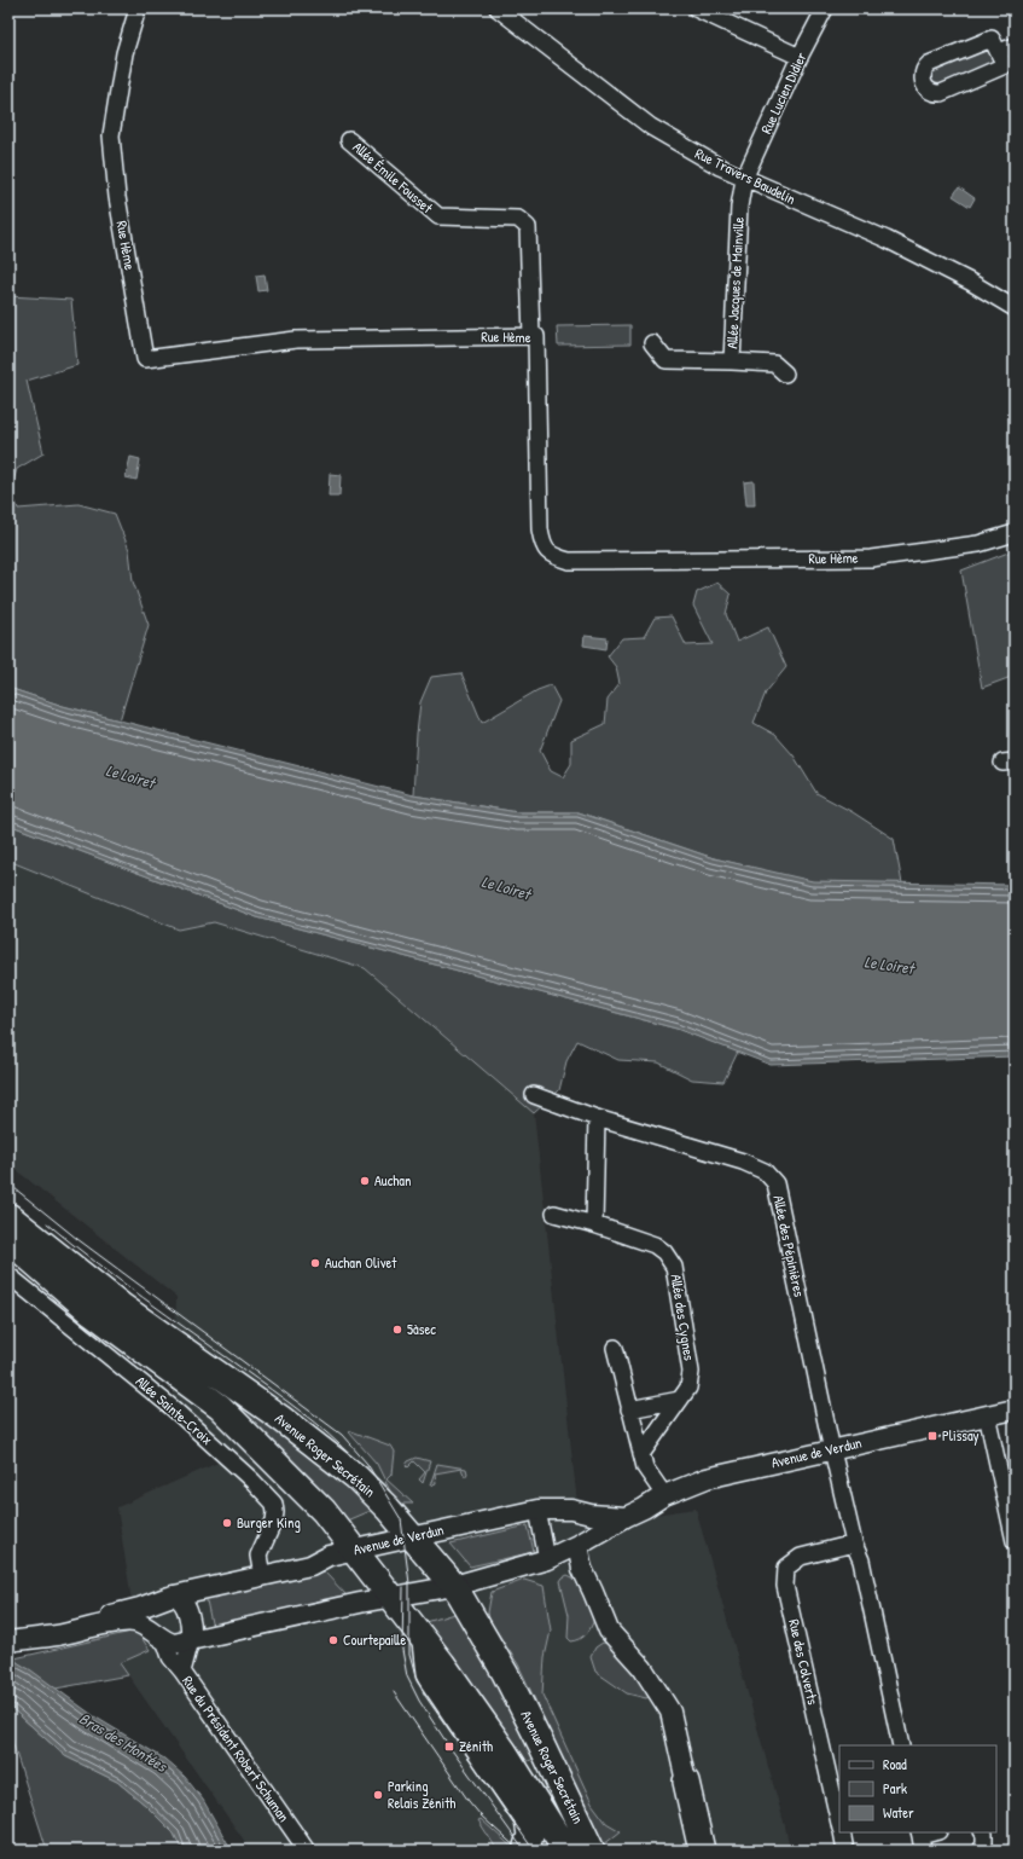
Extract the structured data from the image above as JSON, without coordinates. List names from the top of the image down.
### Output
{
  "streets": {
    "main road": ["Avenue Roger Secrétain"],
    "street": [
      "Rue Lucien Didier",
      "Rue Travers Baudelin",
      "Allée Émile Fousset",
      "Rue Hème",
      "Allée Jacques de Mainville",
      "Allée des Pépinières",
      "Allée des Cygnes",
      "Allée Sainte-Croix",
      "Avenue de Verdun",
      "Rue des Colverts",
      "Rue du Président Robert Schuman"
    ]
  },
  "crossings": [
    ["Rue Lucien Didier", "Rue Travers Baudelin"],
    ["Rue Lucien Didier", "Allée Jacques de Mainville"],
    ["Rue Travers Baudelin", "Allée Jacques de Mainville"],
    ["Allée Émile Fousset", "Rue Hème"],
    ["Allée des Pépinières", "Avenue de Verdun"],
    ["Allée Sainte-Croix", "Avenue de Verdun"],
    ["Avenue de Verdun", "Avenue Roger Secrétain"],
    ["Avenue de Verdun", "Rue du Président Robert Schuman"]
  ],
  "water": ["Le Loiret", "Bras des Montées"],
  "places": {
    "other": [
      "Auchan",
      "Auchan Olivet",
      "5àsec",
      "Burger King",
      "Courtepaille",
      "Parking Relais Zénith"
    ],
    "transit": ["Plissay", "Zénith"]
  },
  "legend": ["Road", "Park", "Water"]
}
